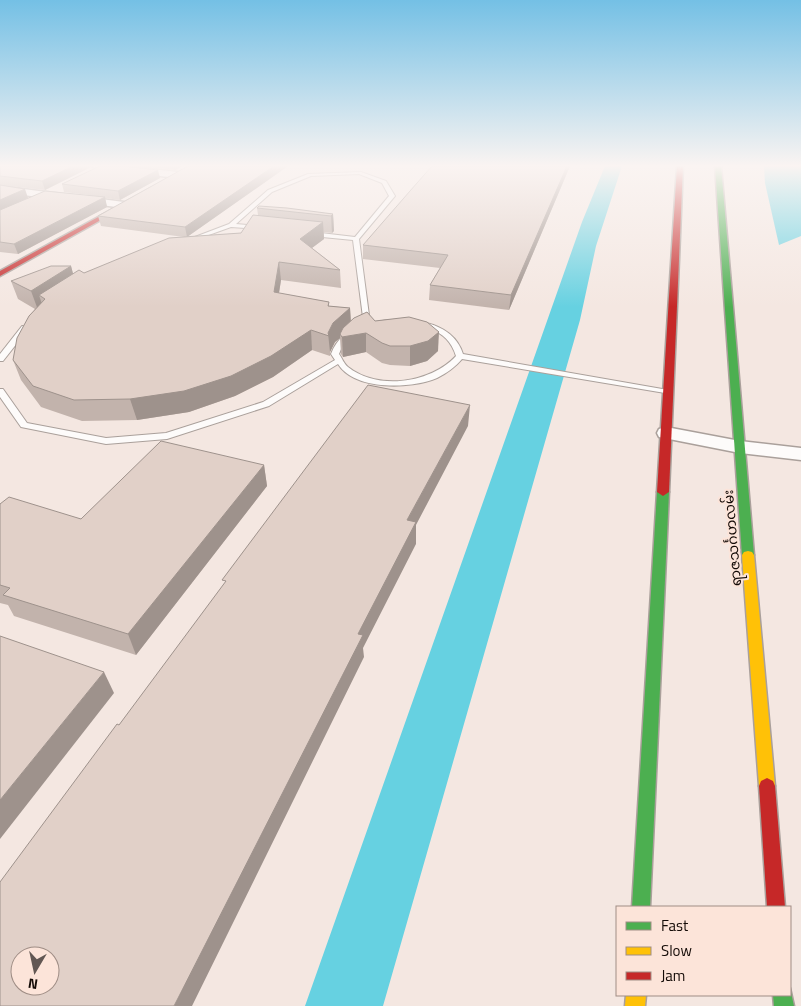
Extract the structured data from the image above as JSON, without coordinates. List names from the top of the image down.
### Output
{
  "streets": {
    "main road": ["ရာဇသင်္ဂဟလမ်း"]
  },
  "legend": ["Fast", "Slow", "Jam"],
  "north": "bottom"
}
